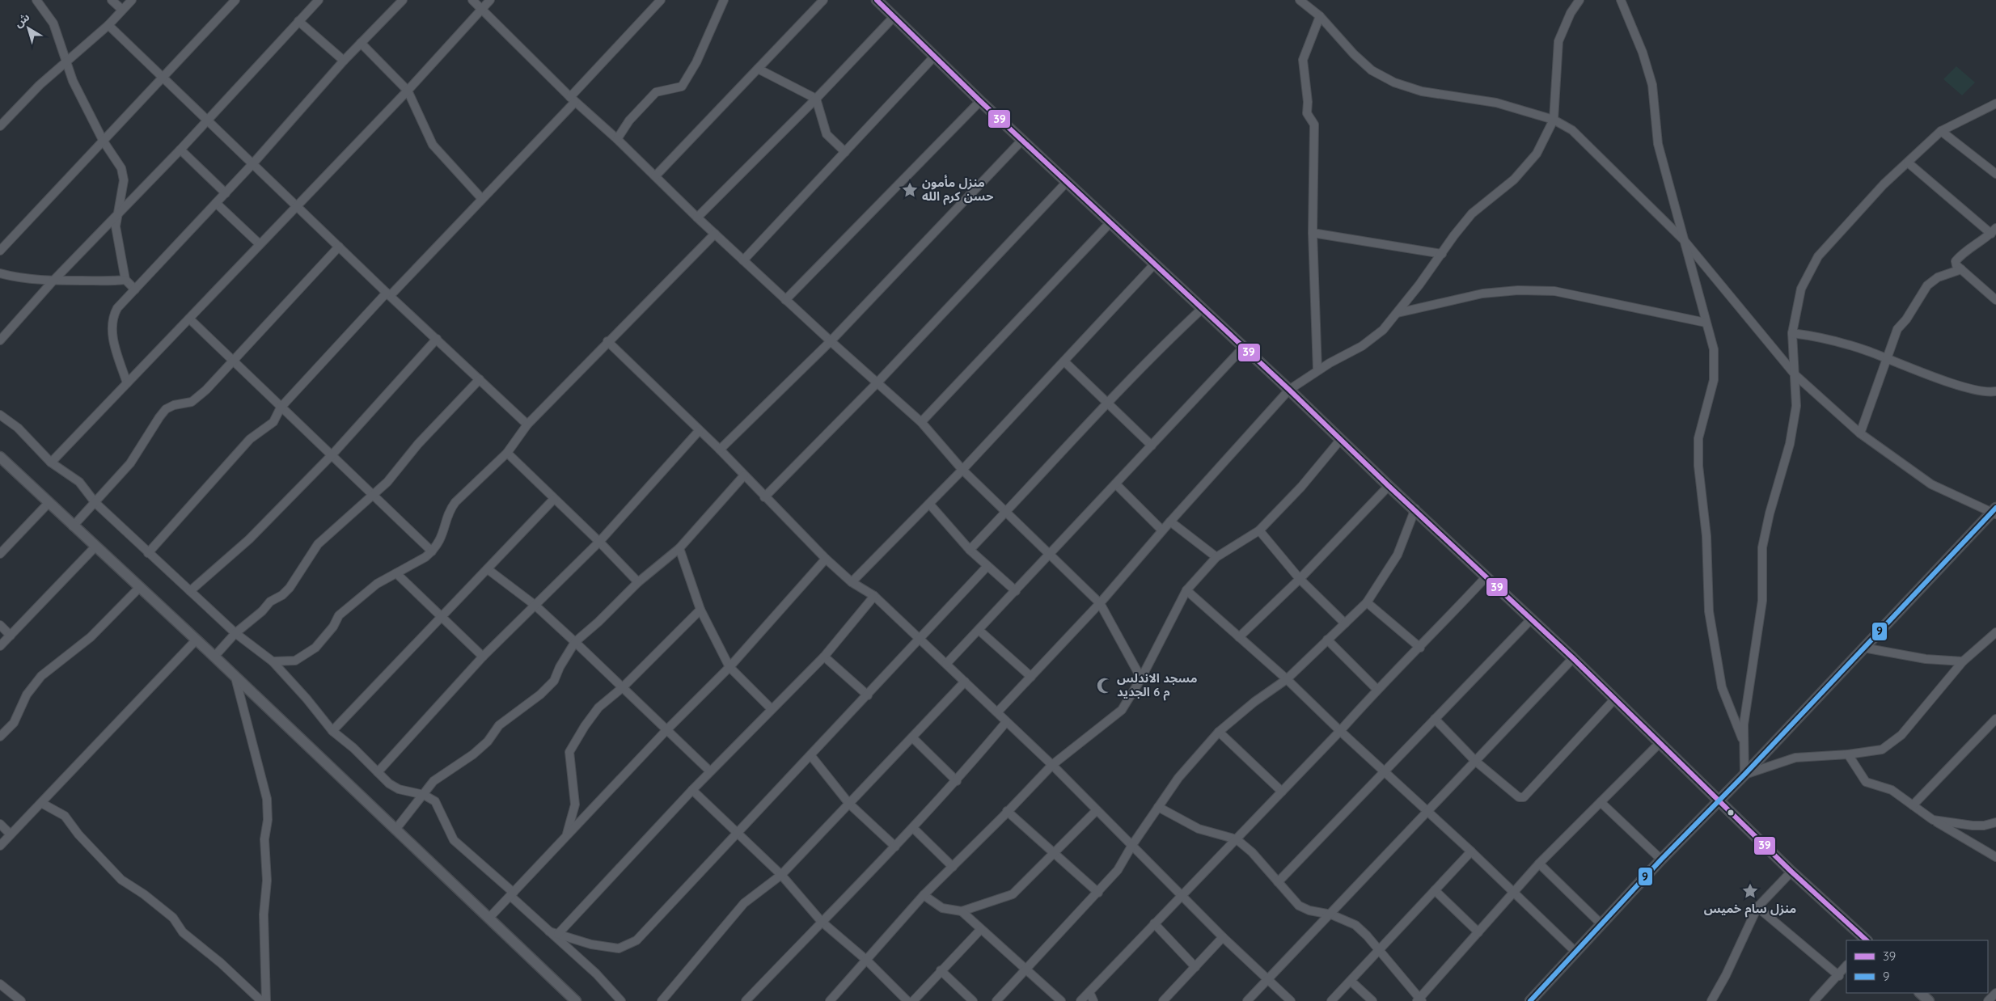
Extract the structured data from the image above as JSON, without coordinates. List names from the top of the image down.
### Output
{
  "places": {
    "place": ["منزل مأمون حسن كرم الله", "منزل سام خميس"],
    "mosque": ["مسجد الاندلس م 6 الجديد"]
  },
  "lines": ["transit line 39", "transit line 9"],
  "legend": ["39", "9"],
  "north": "top left"
}
